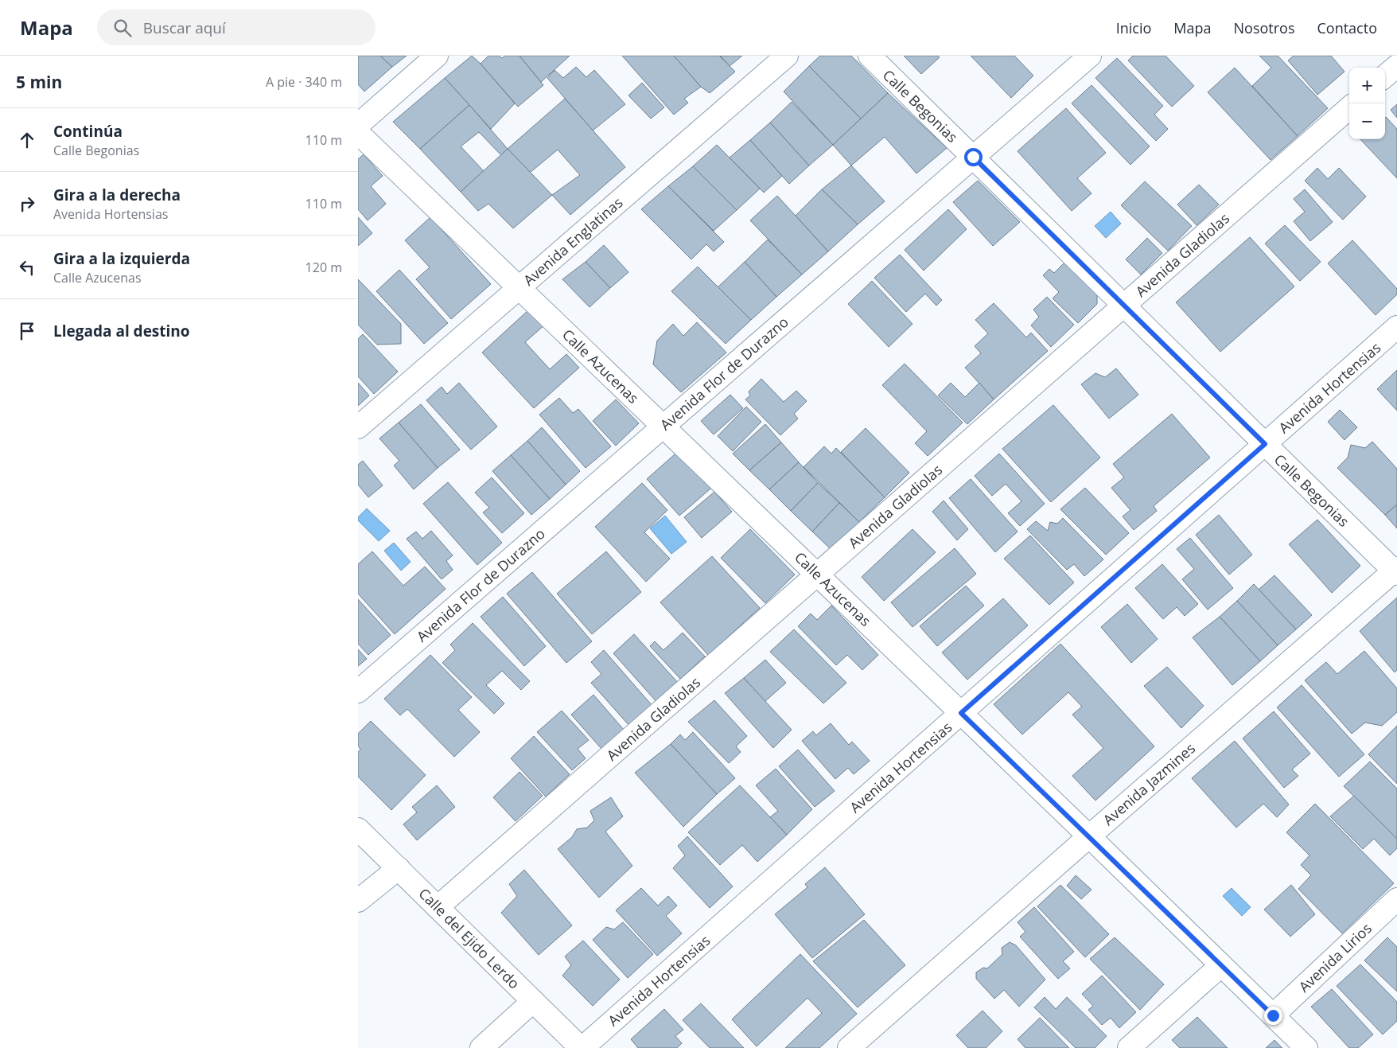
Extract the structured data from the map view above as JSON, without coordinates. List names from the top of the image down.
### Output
{
  "streets": {
    "street": [
      "Calle Begonias",
      "Avenida Englatinas",
      "Avenida Gladiolas",
      "Calle Azucenas",
      "Avenida Flor de Durazno",
      "Avenida Hortensias",
      "Avenida Jazmines",
      "Calle del Ejido Lerdo",
      "Avenida Lirios"
    ]
  },
  "crossings": [
    ["Calle Begonias", "Avenida Gladiolas"],
    ["Calle Begonias", "Avenida Flor de Durazno"],
    ["Calle Begonias", "Avenida Hortensias"],
    ["Calle Begonias", "Avenida Jazmines"],
    ["Avenida Englatinas", "Calle Azucenas"],
    ["Avenida Gladiolas", "Calle Azucenas"],
    ["Avenida Gladiolas", "Calle del Ejido Lerdo"],
    ["Calle Azucenas", "Avenida Flor de Durazno"],
    ["Calle Azucenas", "Avenida Hortensias"],
    ["Calle Azucenas", "Avenida Jazmines"],
    ["Calle Azucenas", "Avenida Lirios"],
    ["Avenida Hortensias", "Calle del Ejido Lerdo"]
  ],
  "page": {
    "header": "Mapa",
    "search": "Buscar aquí",
    "nav": [
      "Inicio",
      "Mapa",
      "Nosotros",
      "Contacto"
    ],
    "heading": ["5 min", "A pie · 340 m"],
    "map_buttons": ["+", "−"],
    "list": [
      ["Continúa", "Calle Begonias", "110 m"],
      ["Gira a la derecha", "Avenida Hortensias", "110 m"],
      ["Gira a la izquierda", "Calle Azucenas", "120 m"],
      "Llegada al destino"
    ]
  }
}
